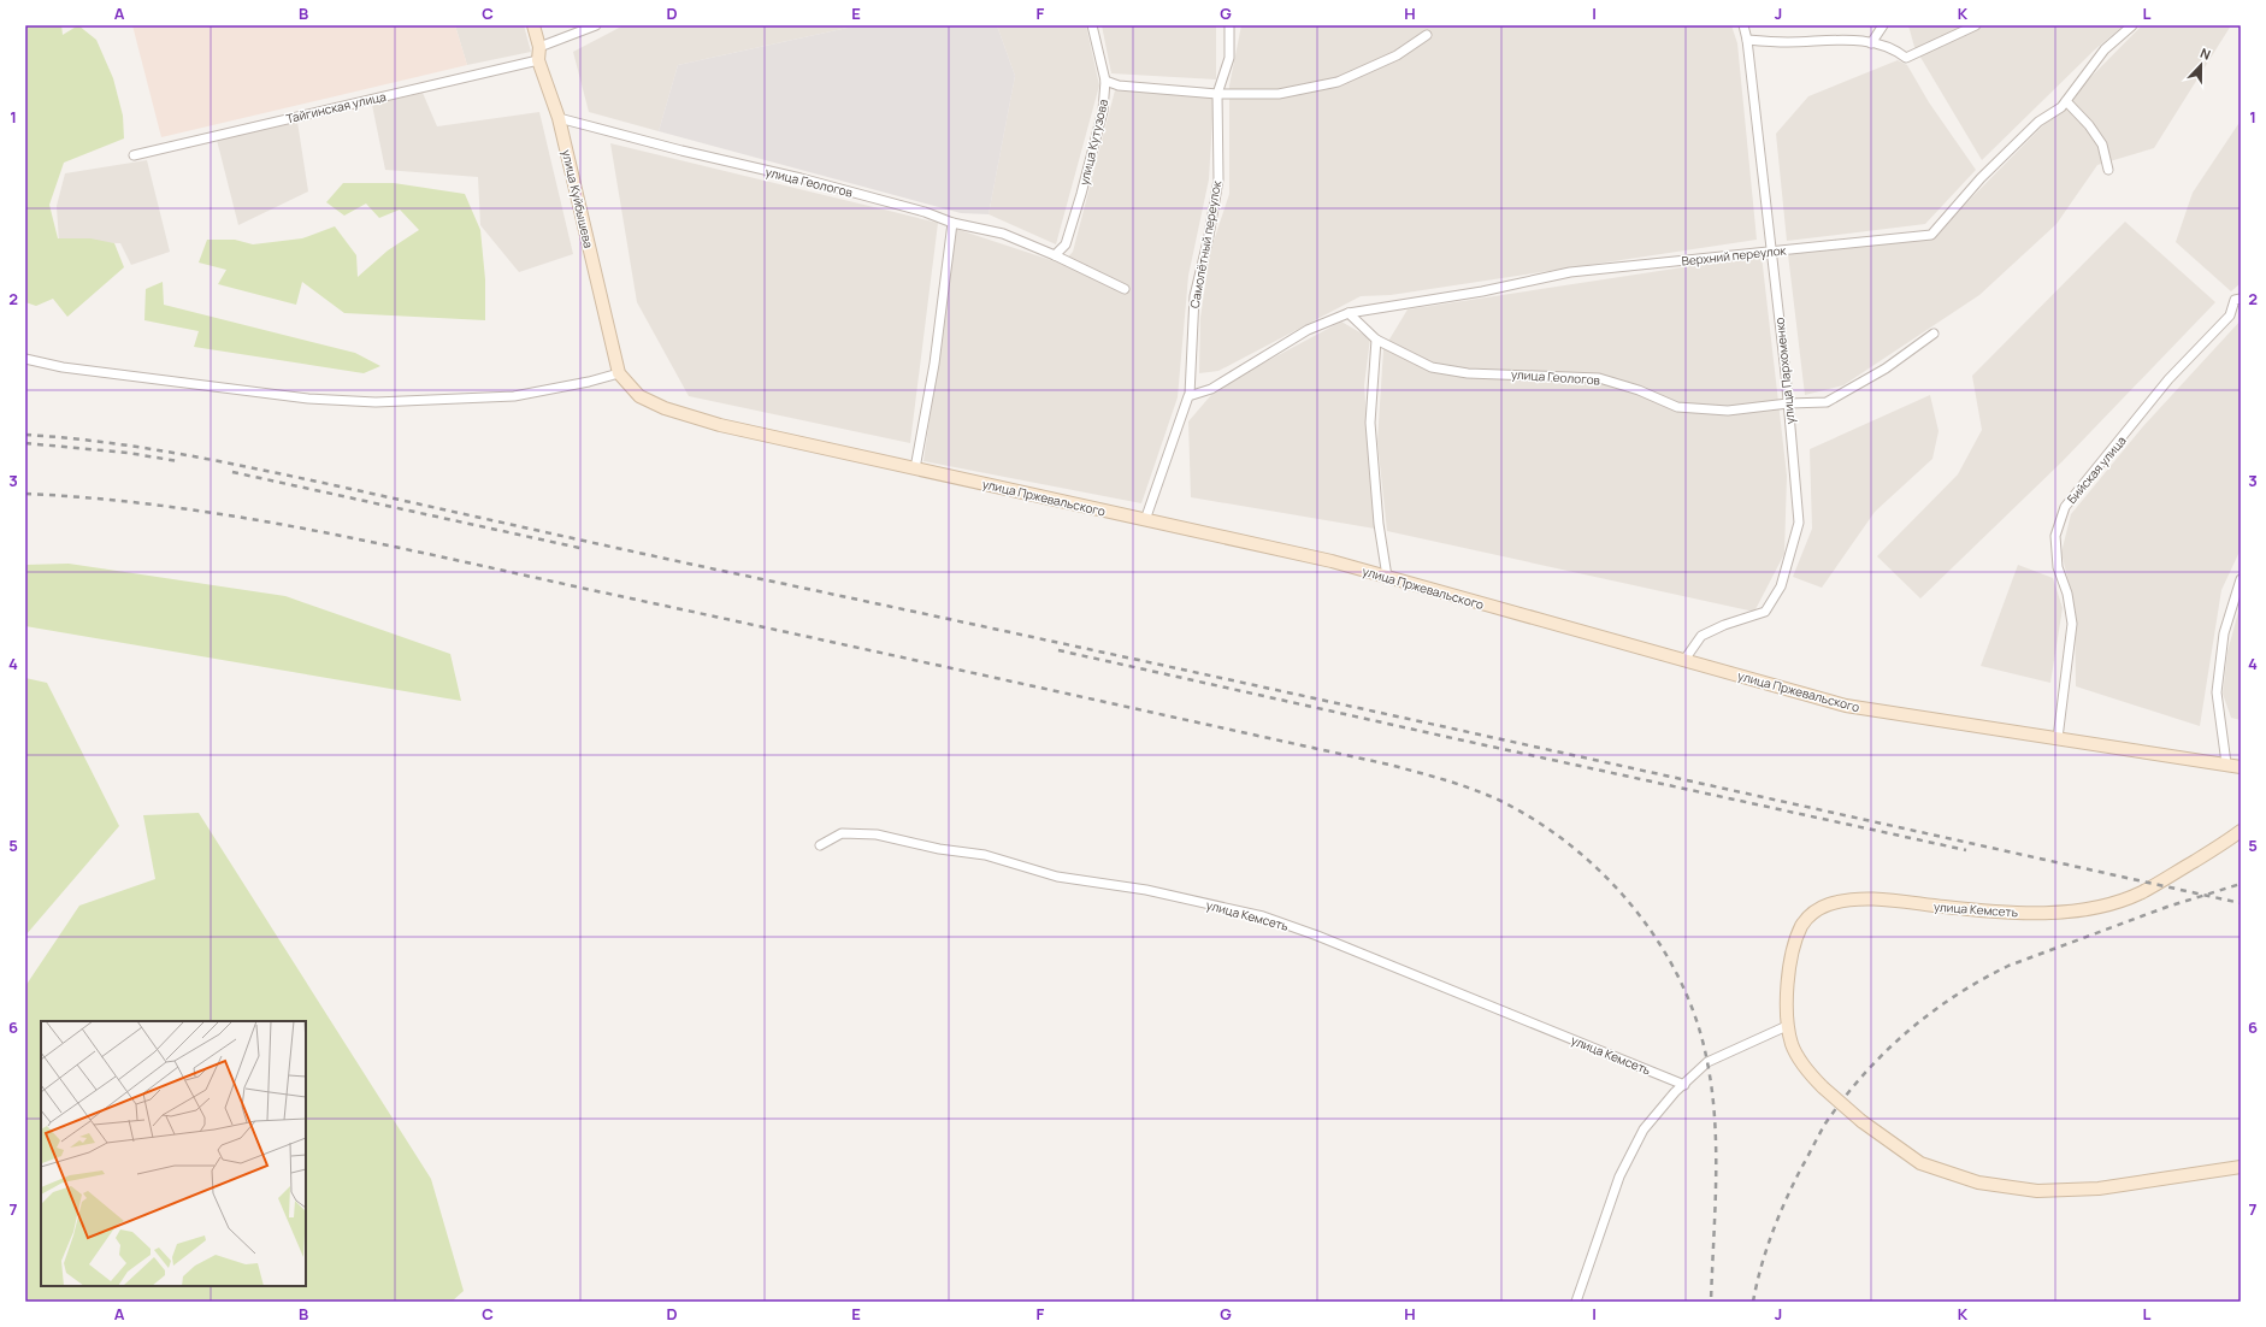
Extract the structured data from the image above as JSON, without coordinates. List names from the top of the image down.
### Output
{
  "streets": {
    "street": [
      "Тайгинская улица",
      "улица Кутузова",
      "улица Геологов",
      "улица Куйбышева",
      "Самолётный переулок",
      "Верхний переулок",
      "улица Пархоменко",
      "Бийская улица",
      "улица Пржевальского",
      "улица Кемсеть"
    ]
  },
  "crossings": [
    ["Тайгинская улица", "улица Куйбышева"],
    ["улица Кутузова", "улица Геологов"],
    ["улица Геологов", "улица Куйбышева"],
    ["улица Геологов", "Верхний переулок"],
    ["улица Геологов", "улица Пархоменко"],
    ["улица Куйбышева", "улица Пржевальского"],
    ["Самолётный переулок", "улица Пржевальского"],
    ["Верхний переулок", "улица Пархоменко"],
    ["улица Пархоменко", "улица Пржевальского"],
    ["Бийская улица", "улица Пржевальского"]
  ],
  "north": "top",
  "grid": {
    "columns": [
      "A",
      "B",
      "C",
      "D",
      "E",
      "F",
      "G",
      "H",
      "I",
      "J",
      "K",
      "L"
    ],
    "rows": [
      "1",
      "2",
      "3",
      "4",
      "5",
      "6",
      "7"
    ]
  }
}
